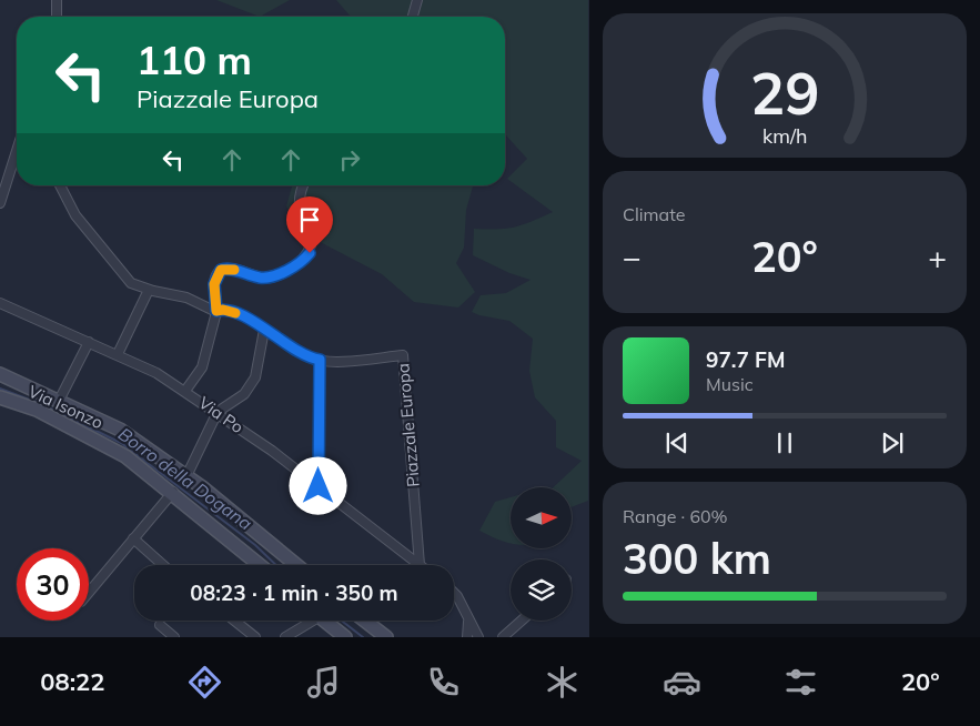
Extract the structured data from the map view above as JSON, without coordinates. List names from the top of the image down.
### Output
{
  "streets": {
    "street": ["Via Isonzo", "Via Po", "Piazzale Europa"]
  },
  "crossings": [
    ["Via Po", "Piazzale Europa"]
  ],
  "water": ["Borro della Dogana"],
  "north": "right",
  "page": {
    "turn": ["110 m", "Piazzale Europa"],
    "tile": [
      "Climate",
      ["Range · 60%", "300 km"]
    ],
    "heat": ["−", "20°", "+"],
    "song": ["97.7 FM", "Music"],
    "limit": "30",
    "trip": "08:23 · 1 min · 350 m",
    "tabs": ["08:22", "20°"],
    "gauge": ["29", "km/h"]
  }
}
